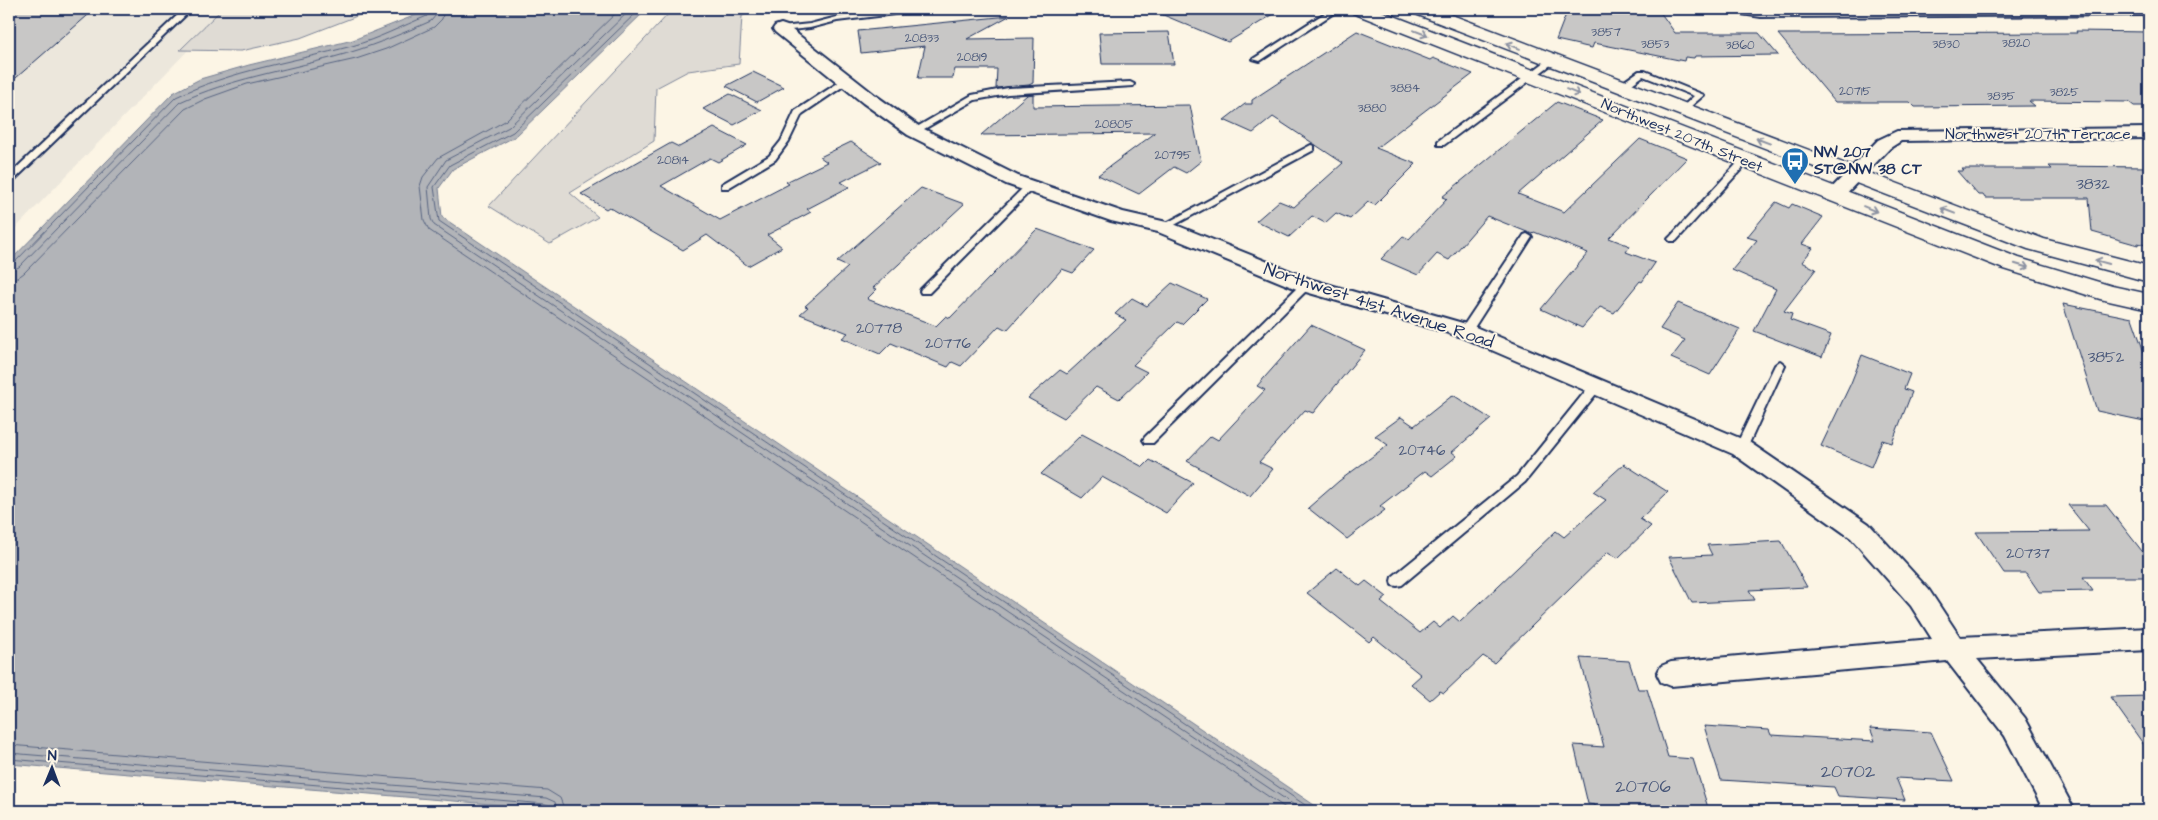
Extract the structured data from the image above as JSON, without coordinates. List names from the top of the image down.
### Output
{
  "streets": {
    "street": ["Northwest 207th Terrace", "Northwest 207th Street", "Northwest 41st Avenue Road"]
  },
  "crossings": [
    ["Northwest 207th Terrace", "Northwest 207th Street"]
  ],
  "places": {
    "bus stop": ["NW 207 ST@NW 38 CT"]
  },
  "house_numbers": [
    "3857",
    "20833",
    "3820",
    "3853",
    "3830",
    "3860",
    "20819",
    "3884",
    "20715",
    "3825",
    "3835",
    "3880",
    "20805",
    "20795",
    "20814",
    "3832",
    "20778",
    "20776",
    "3852",
    "20746",
    "20737",
    "20702",
    "20706"
  ],
  "north": "top"
}
